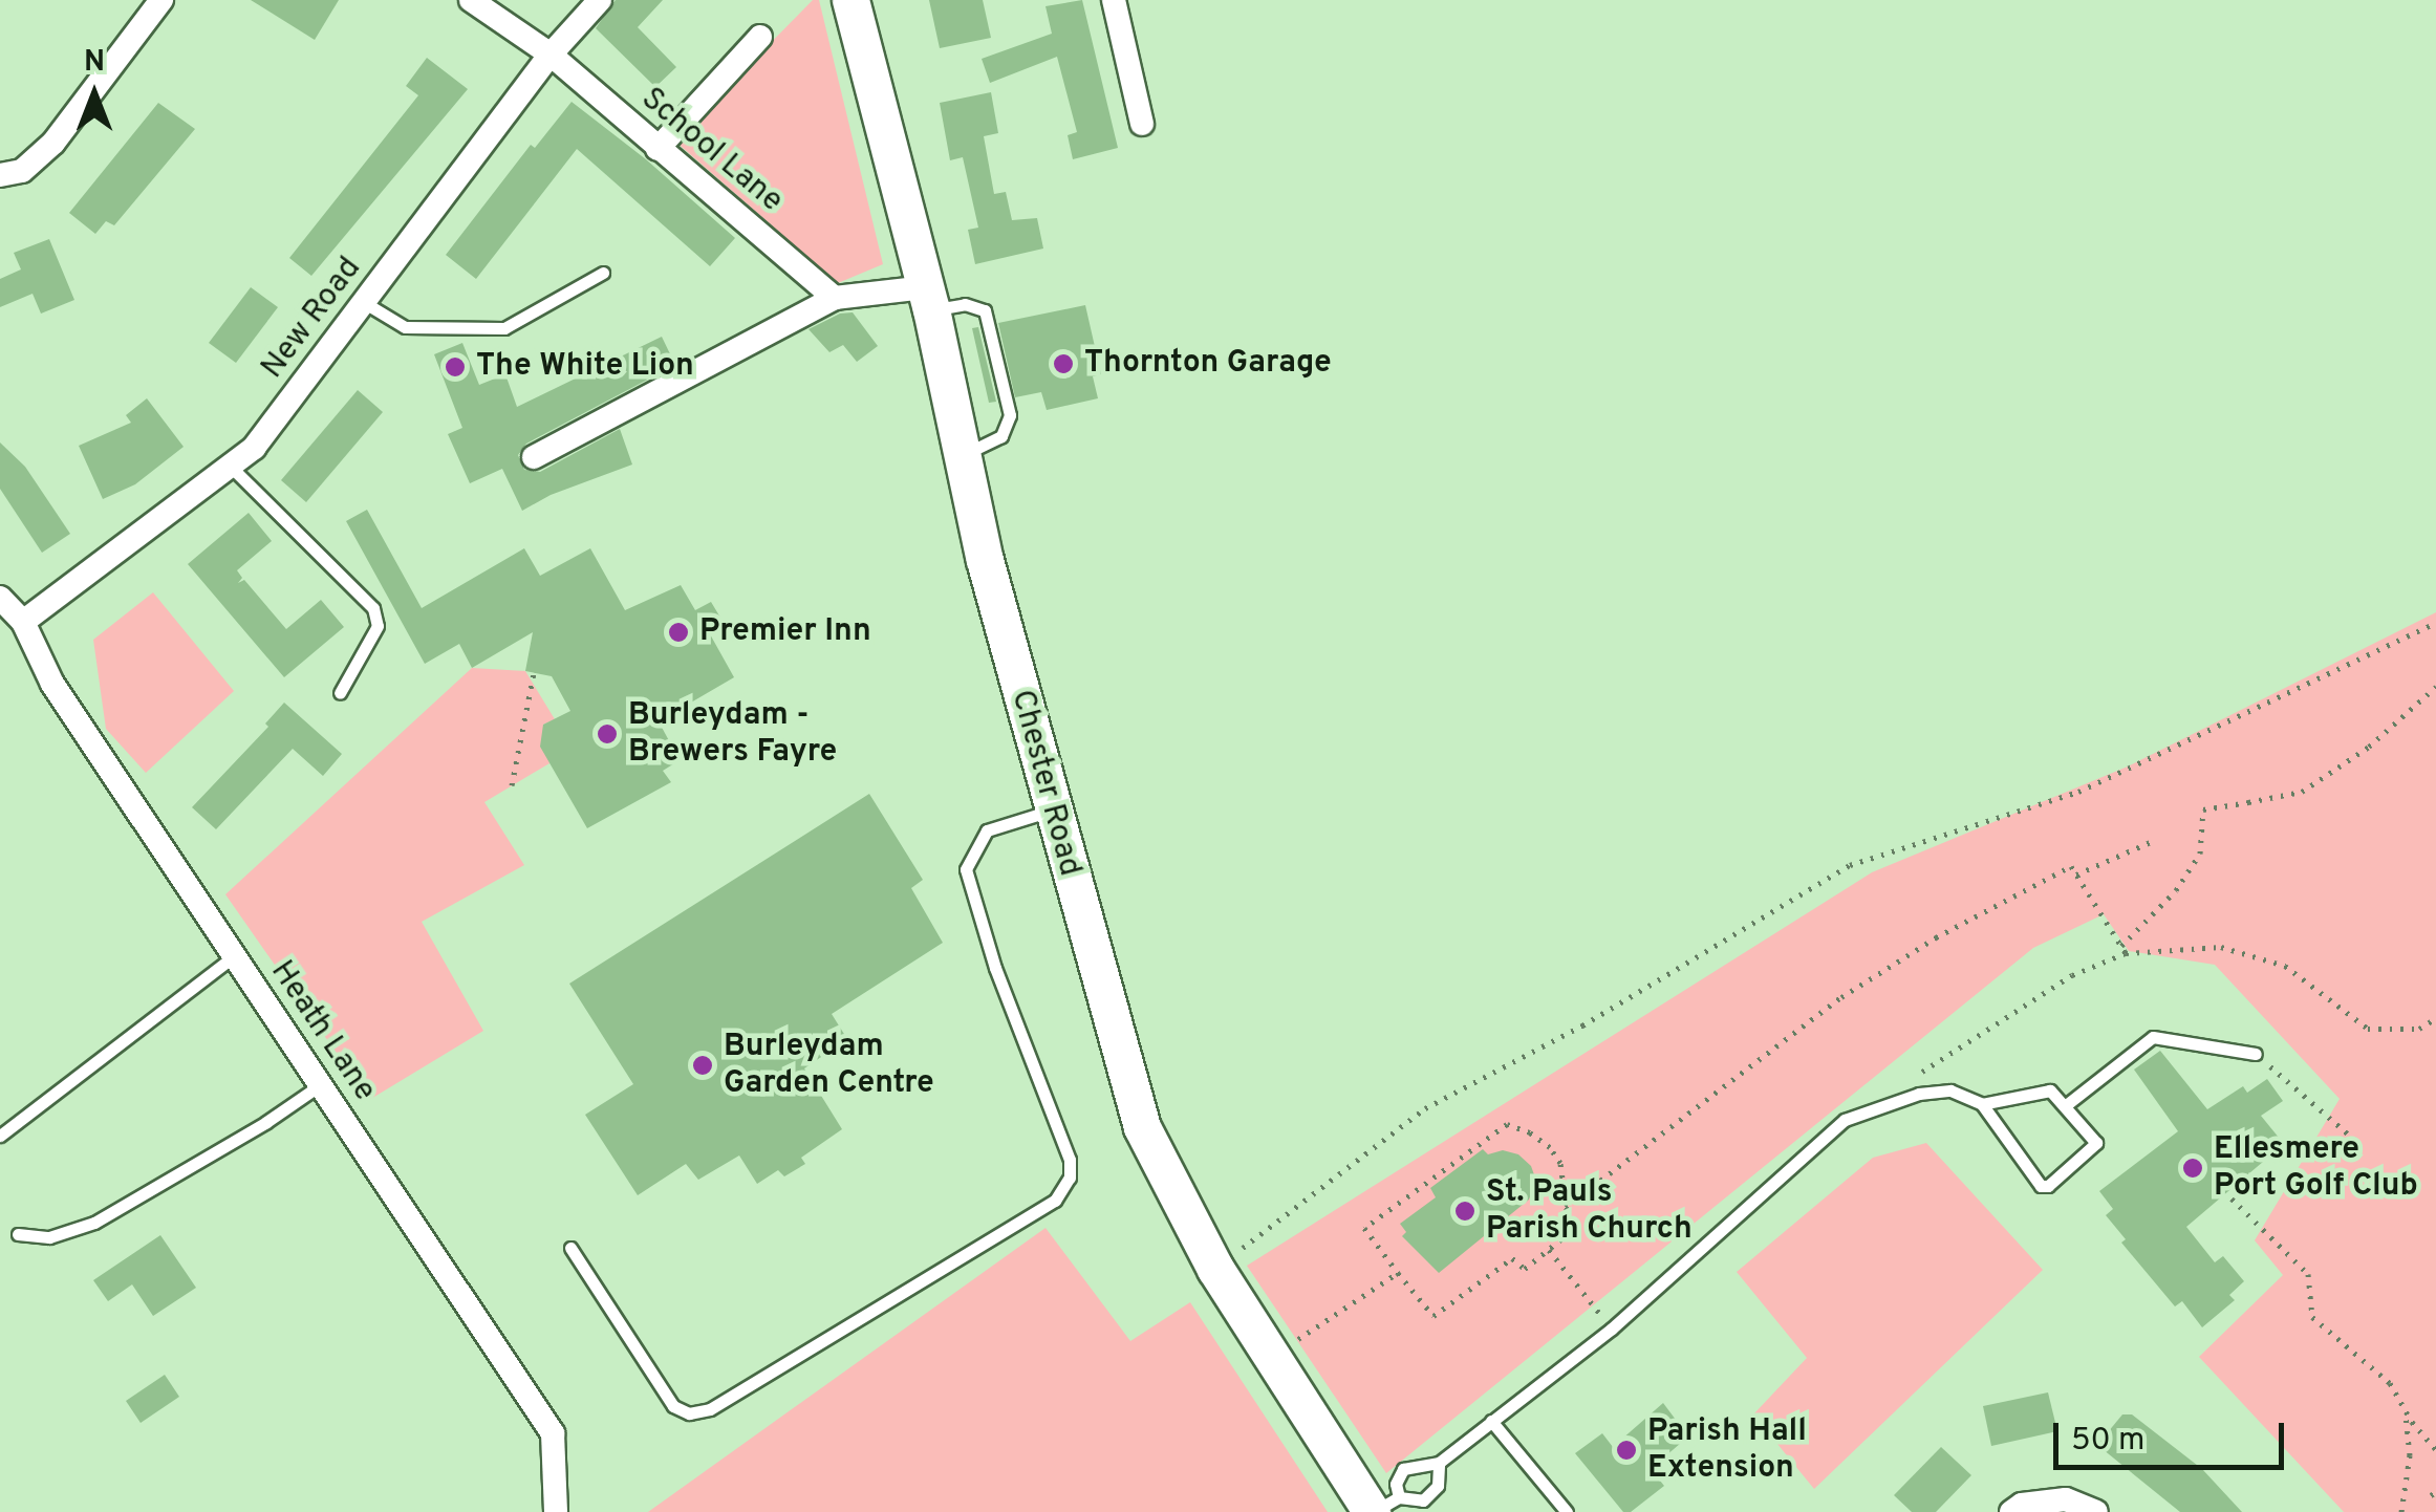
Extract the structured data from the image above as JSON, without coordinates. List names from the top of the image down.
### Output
{
  "streets": {
    "main road": ["Chester Road"],
    "street": ["School Lane", "New Road", "Heath Lane"]
  },
  "crossings": [
    ["School Lane", "New Road"],
    ["New Road", "Heath Lane"]
  ],
  "places": [
    "Thornton Garage",
    "The White Lion",
    "Premier Inn",
    "Burleydam - Brewers Fayre",
    "Burleydam Garden Centre",
    "Ellesmere Port Golf Club",
    "St. Pauls Parish Church",
    "Parish Hall Extension"
  ],
  "scale_bar": "50 m",
  "north": "top"
}
